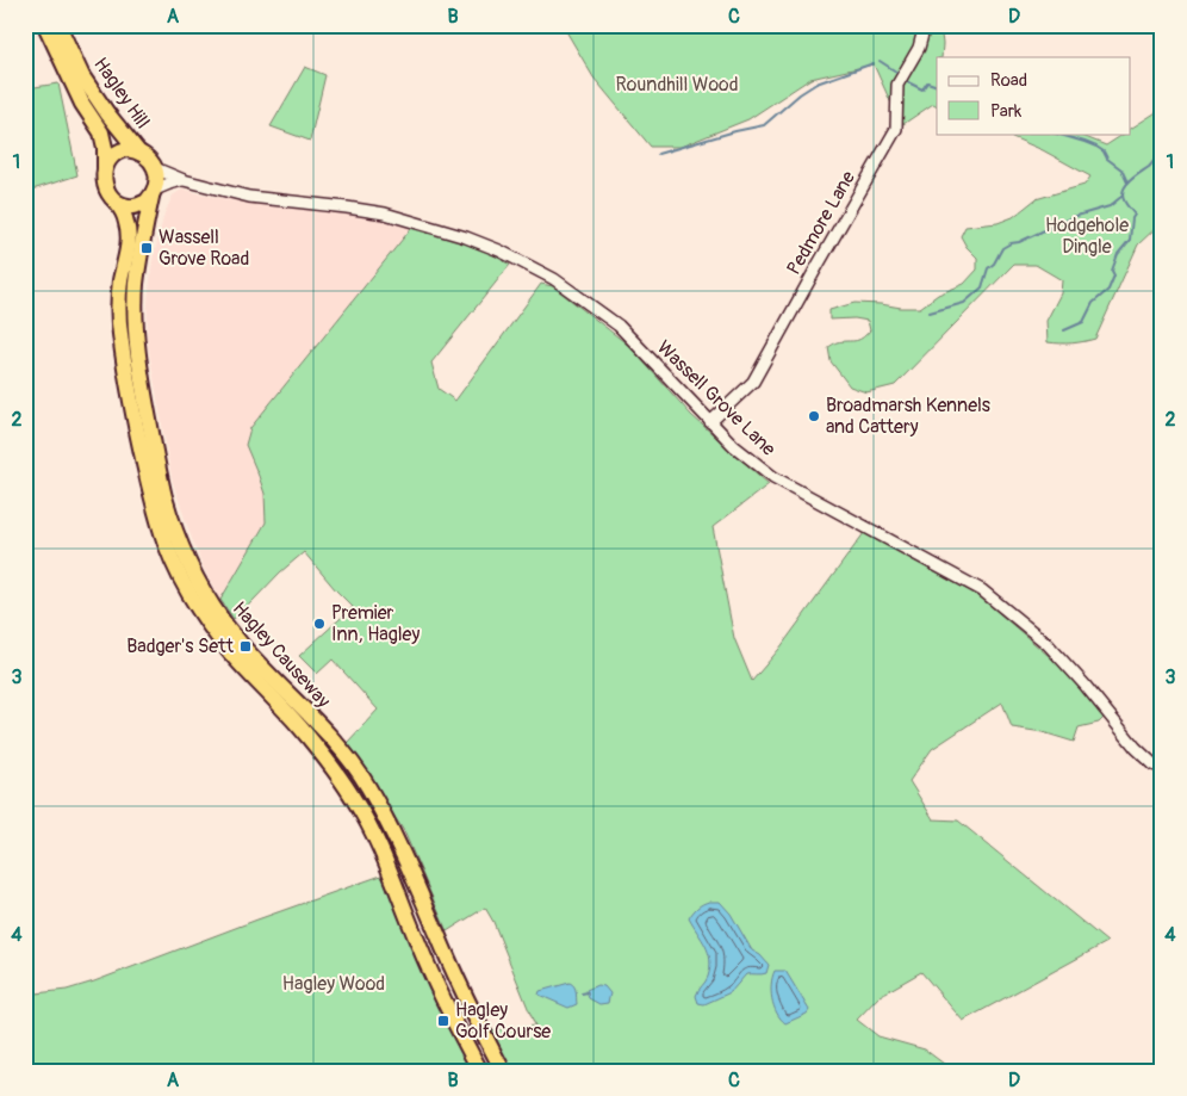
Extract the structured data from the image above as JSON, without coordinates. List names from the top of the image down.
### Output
{
  "streets": {
    "highway": ["Hagley Hill", "Hagley Causeway"],
    "street": ["Pedmore Lane", "Wassell Grove Lane"]
  },
  "crossings": [
    ["Hagley Hill", "Wassell Grove Lane"],
    ["Hagley Hill", "Hagley Causeway"],
    ["Pedmore Lane", "Wassell Grove Lane"],
    ["Wassell Grove Lane", "Hagley Causeway"]
  ],
  "parks": ["Roundhill Wood", "Hodgehole Dingle", "Hagley Wood"],
  "places": {
    "transit": ["Wassell Grove Road", "Badger's Sett", "Hagley Golf Course"],
    "other": ["Broadmarsh Kennels and Cattery", "Premier Inn, Hagley"]
  },
  "legend": ["Road", "Park"],
  "grid": {
    "columns": [
      "A",
      "B",
      "C",
      "D"
    ],
    "rows": [
      "1",
      "2",
      "3",
      "4"
    ]
  }
}
